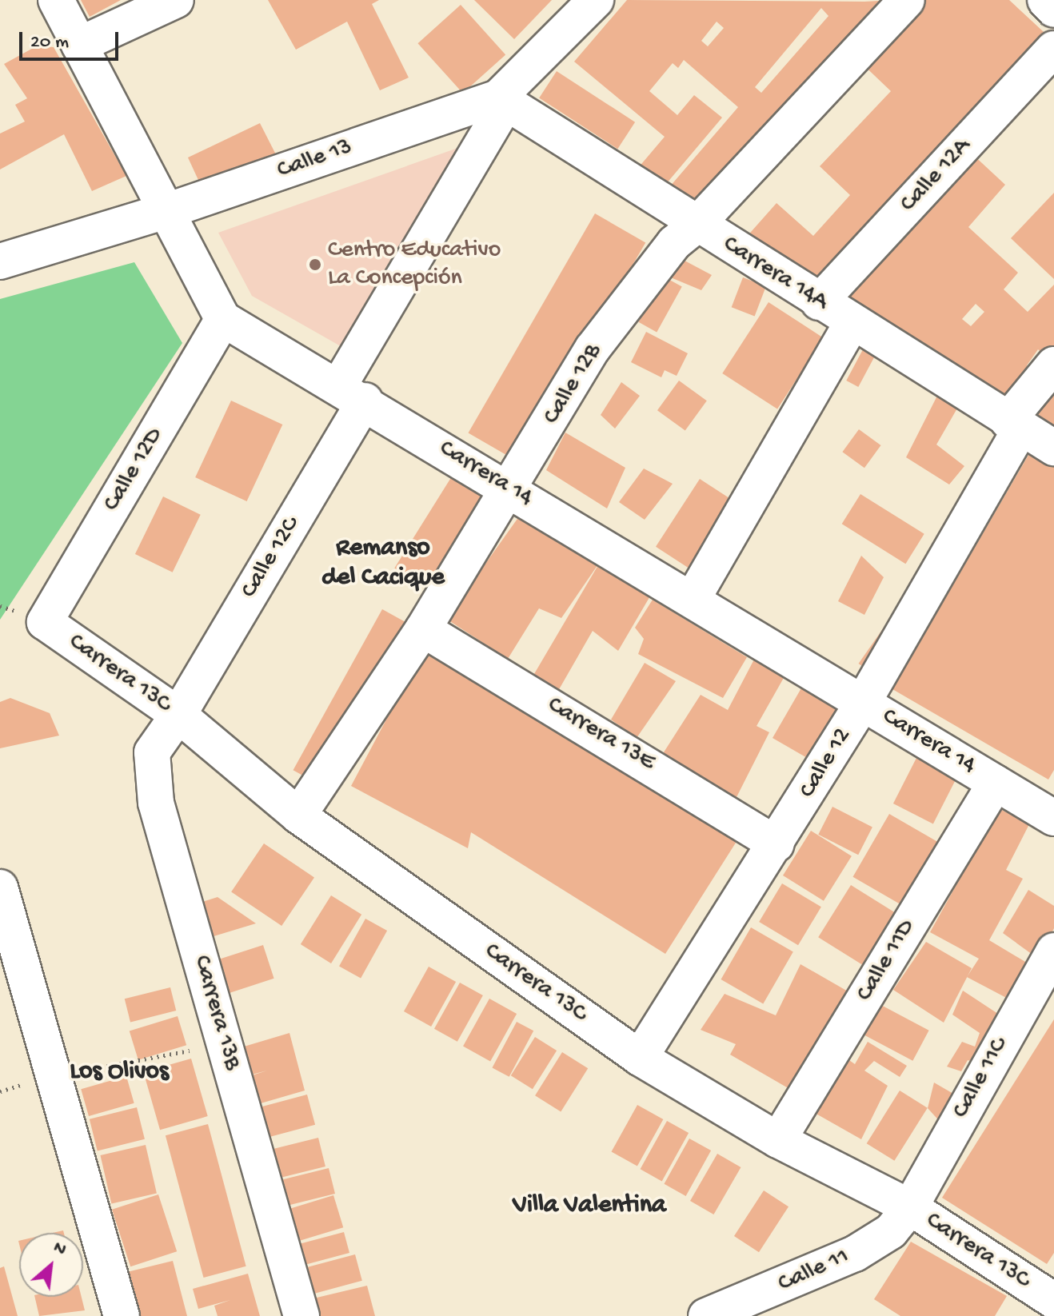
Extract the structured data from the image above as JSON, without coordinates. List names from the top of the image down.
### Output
{
  "streets": {
    "street": [
      "Calle 13",
      "Calle 12A",
      "Carrera 14A",
      "Calle 12B",
      "Calle 12D",
      "Carrera 14",
      "Calle 12C",
      "Carrera 13C",
      "Carrera 13E",
      "Calle 12",
      "Calle 11D",
      "Carrera 13B",
      "Calle 11C",
      "Calle 11"
    ]
  },
  "crossings": [
    ["Calle 13", "Carrera 14A"],
    ["Calle 13", "Calle 12C"],
    ["Calle 12A", "Carrera 14A"],
    ["Carrera 14A", "Calle 12B"],
    ["Carrera 14A", "Calle 12C"],
    ["Carrera 14A", "Calle 12"],
    ["Calle 12B", "Carrera 14"],
    ["Calle 12B", "Carrera 13C"],
    ["Calle 12B", "Carrera 13E"],
    ["Calle 12D", "Carrera 14"],
    ["Calle 12D", "Carrera 13C"],
    ["Carrera 14", "Calle 12C"],
    ["Carrera 14", "Calle 12"],
    ["Carrera 14", "Calle 11D"],
    ["Calle 12C", "Carrera 13C"],
    ["Calle 12C", "Carrera 13B"],
    ["Carrera 13C", "Calle 12"],
    ["Carrera 13C", "Calle 11D"],
    ["Carrera 13C", "Carrera 13B"],
    ["Carrera 13C", "Calle 11C"],
    ["Carrera 13C", "Calle 11"],
    ["Carrera 13E", "Calle 12"],
    ["Calle 11C", "Calle 11"]
  ],
  "districts": ["Remanso del Cacique", "Los Olivos", "Villa Valentina"],
  "places": ["Centro Educativo La Concepción"],
  "scale_bar": "20 m",
  "north": "top right"
}
